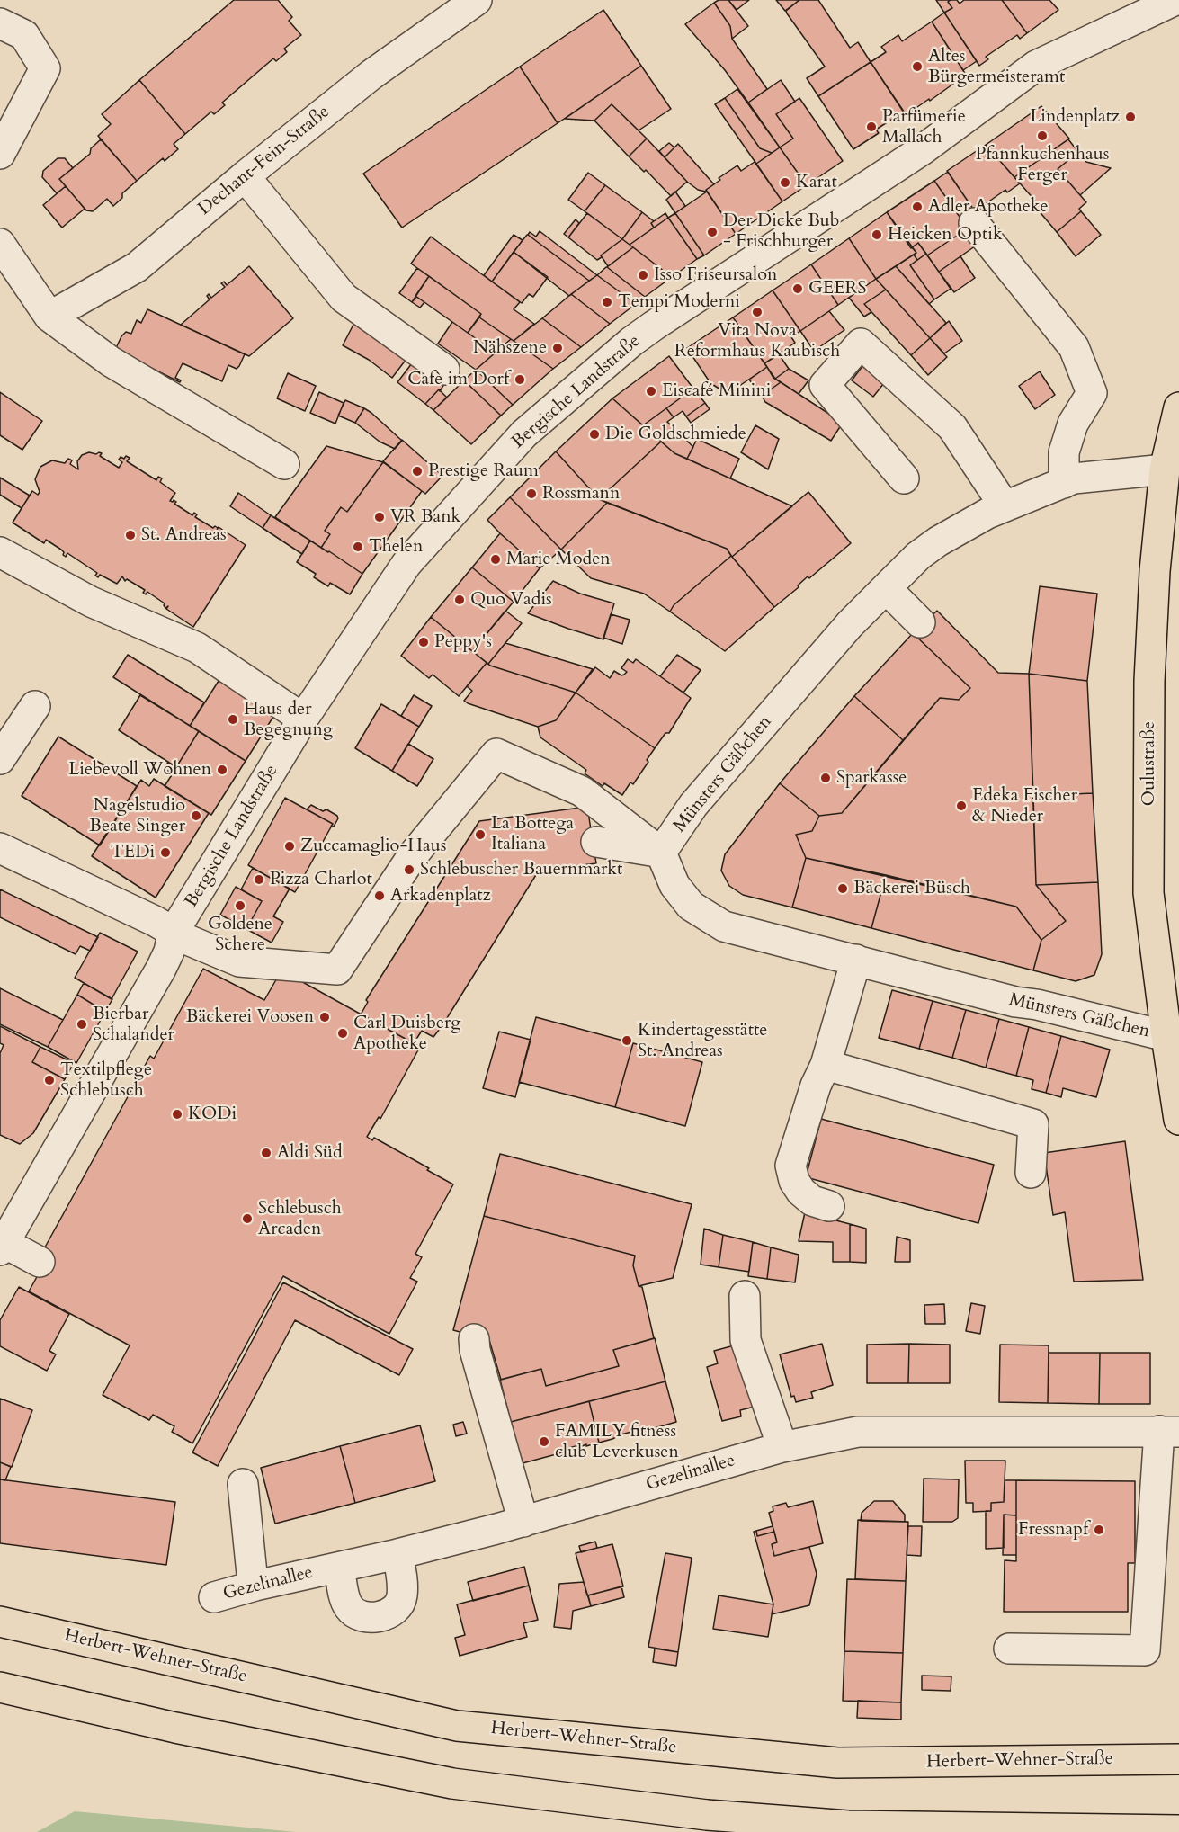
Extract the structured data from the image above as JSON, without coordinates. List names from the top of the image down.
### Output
{
  "streets": {
    "main road": ["Oulustraße", "Herbert-Wehner-Straße"],
    "street": [
      "Dechant-Fein-Straße",
      "Bergische Landstraße",
      "Münsters Gäßchen",
      "Gezelinallee"
    ]
  },
  "crossings": [
    ["Oulustraße", "Münsters Gäßchen"]
  ],
  "places": [
    "Altes Bürgermeisteramt",
    "Lindenplatz",
    "Parfümerie Mallach",
    "Pfannkuchenhaus Ferger",
    "Karat",
    "Adler Apotheke",
    "Der Dicke Bub - Frischburger",
    "Heicken Optik",
    "Isso Friseursalon",
    "GEERS",
    "Tempi Moderni",
    "Vita Nova Reformhaus Kaubisch",
    "Nähszene",
    "Cafè im Dorf",
    "Eiscafé Minini",
    "Die Goldschmiede",
    "Prestige Raum",
    "Rossmann",
    "VR Bank",
    "St. Andreas",
    "Thelen",
    "Marie Moden",
    "Quo Vadis",
    "Peppy's",
    "Haus der Begegnung",
    "Liebevoll Wohnen",
    "Sparkasse",
    "Edeka Fischer & Nieder",
    "Nagelstudio Beate Singer",
    "La Bottega Italiana",
    "Zuccamaglio-Haus",
    "TEDi",
    "Schlebuscher Bauernmarkt",
    "Pizza Charlot",
    "Bäckerei Büsch",
    "Arkadenplatz",
    "Goldene Schere",
    "Bäckerei Voosen",
    "Bierbar Schalander",
    "Carl Duisberg Apotheke",
    "Kindertagesstätte St. Andreas",
    "Textilpflege Schlebusch",
    "KODi",
    "Aldi Süd",
    "Schlebusch Arcaden",
    "FAMILY fitness club Leverkusen",
    "Fressnapf"
  ]
}
